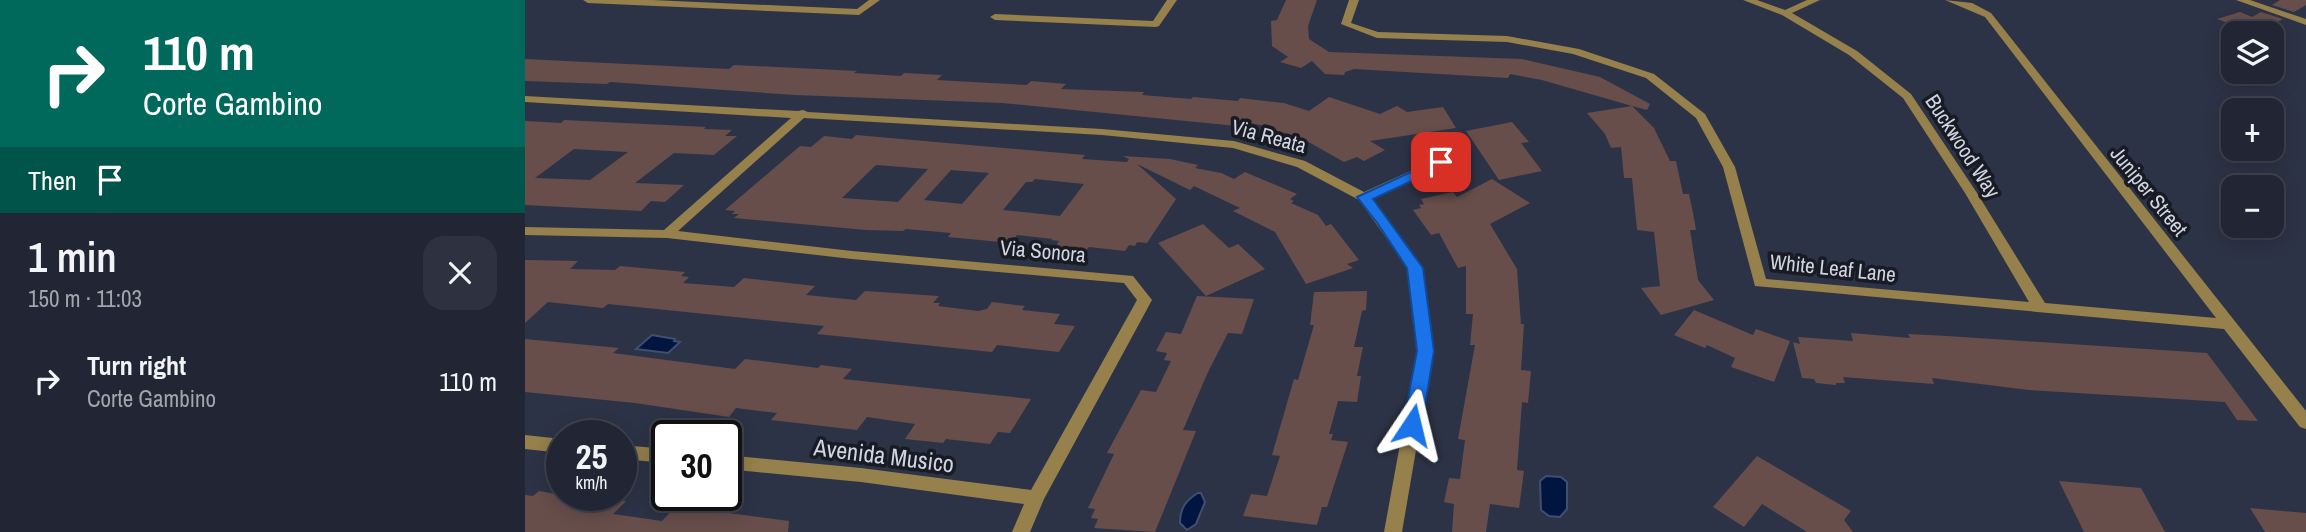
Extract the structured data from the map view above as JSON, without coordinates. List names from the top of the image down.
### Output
{
  "streets": {
    "street": [
      "Via Reata",
      "Buckwood Way",
      "Juniper Street",
      "Via Sonora",
      "White Leaf Lane",
      "Avenida Musico"
    ]
  },
  "crossings": [
    ["Buckwood Way", "White Leaf Lane"],
    ["Juniper Street", "White Leaf Lane"],
    ["Via Sonora", "Avenida Musico"]
  ],
  "page": {
    "turn": ["110 m", "Corte Gambino"],
    "map_buttons": ["+", "−"],
    "then": "Then",
    "heading": ["1 min", "150 m · 11:03"],
    "list": [
      {
        "name": "Turn right",
        "note": "Corte Gambino",
        "value": "110 m"
      }
    ],
    "speed": "25 km/h",
    "limit": "30"
  }
}
